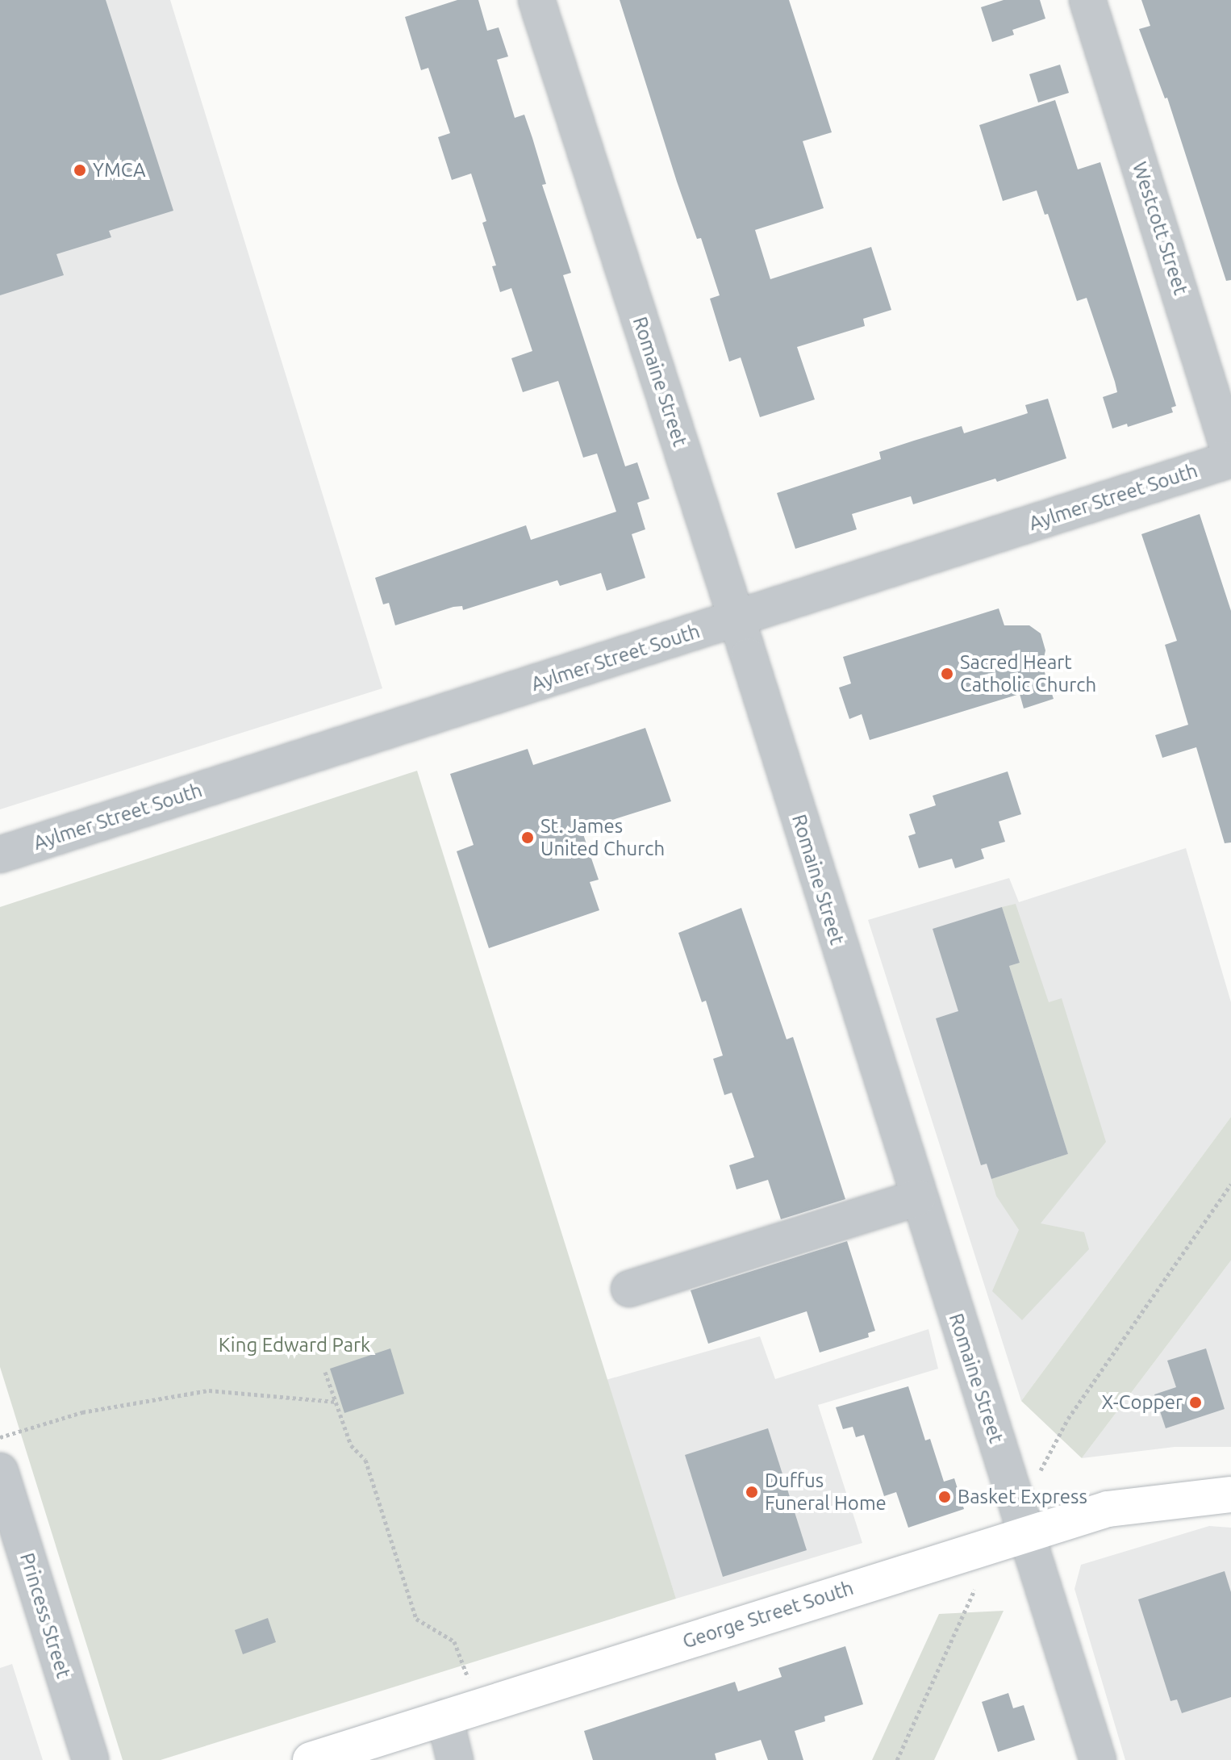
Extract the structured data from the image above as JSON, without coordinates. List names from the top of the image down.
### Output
{
  "streets": {
    "main road": ["George Street South"],
    "street": [
      "Westcott Street",
      "Romaine Street",
      "Aylmer Street South",
      "Princess Street"
    ]
  },
  "crossings": [
    ["Westcott Street", "Aylmer Street South"],
    ["Romaine Street", "Aylmer Street South"],
    ["Romaine Street", "George Street South"]
  ],
  "parks": ["King Edward Park"],
  "places": [
    "YMCA",
    "Sacred Heart Catholic Church",
    "St. James United Church",
    "X-Copper",
    "Duffus Funeral Home",
    "Basket Express"
  ]
}
